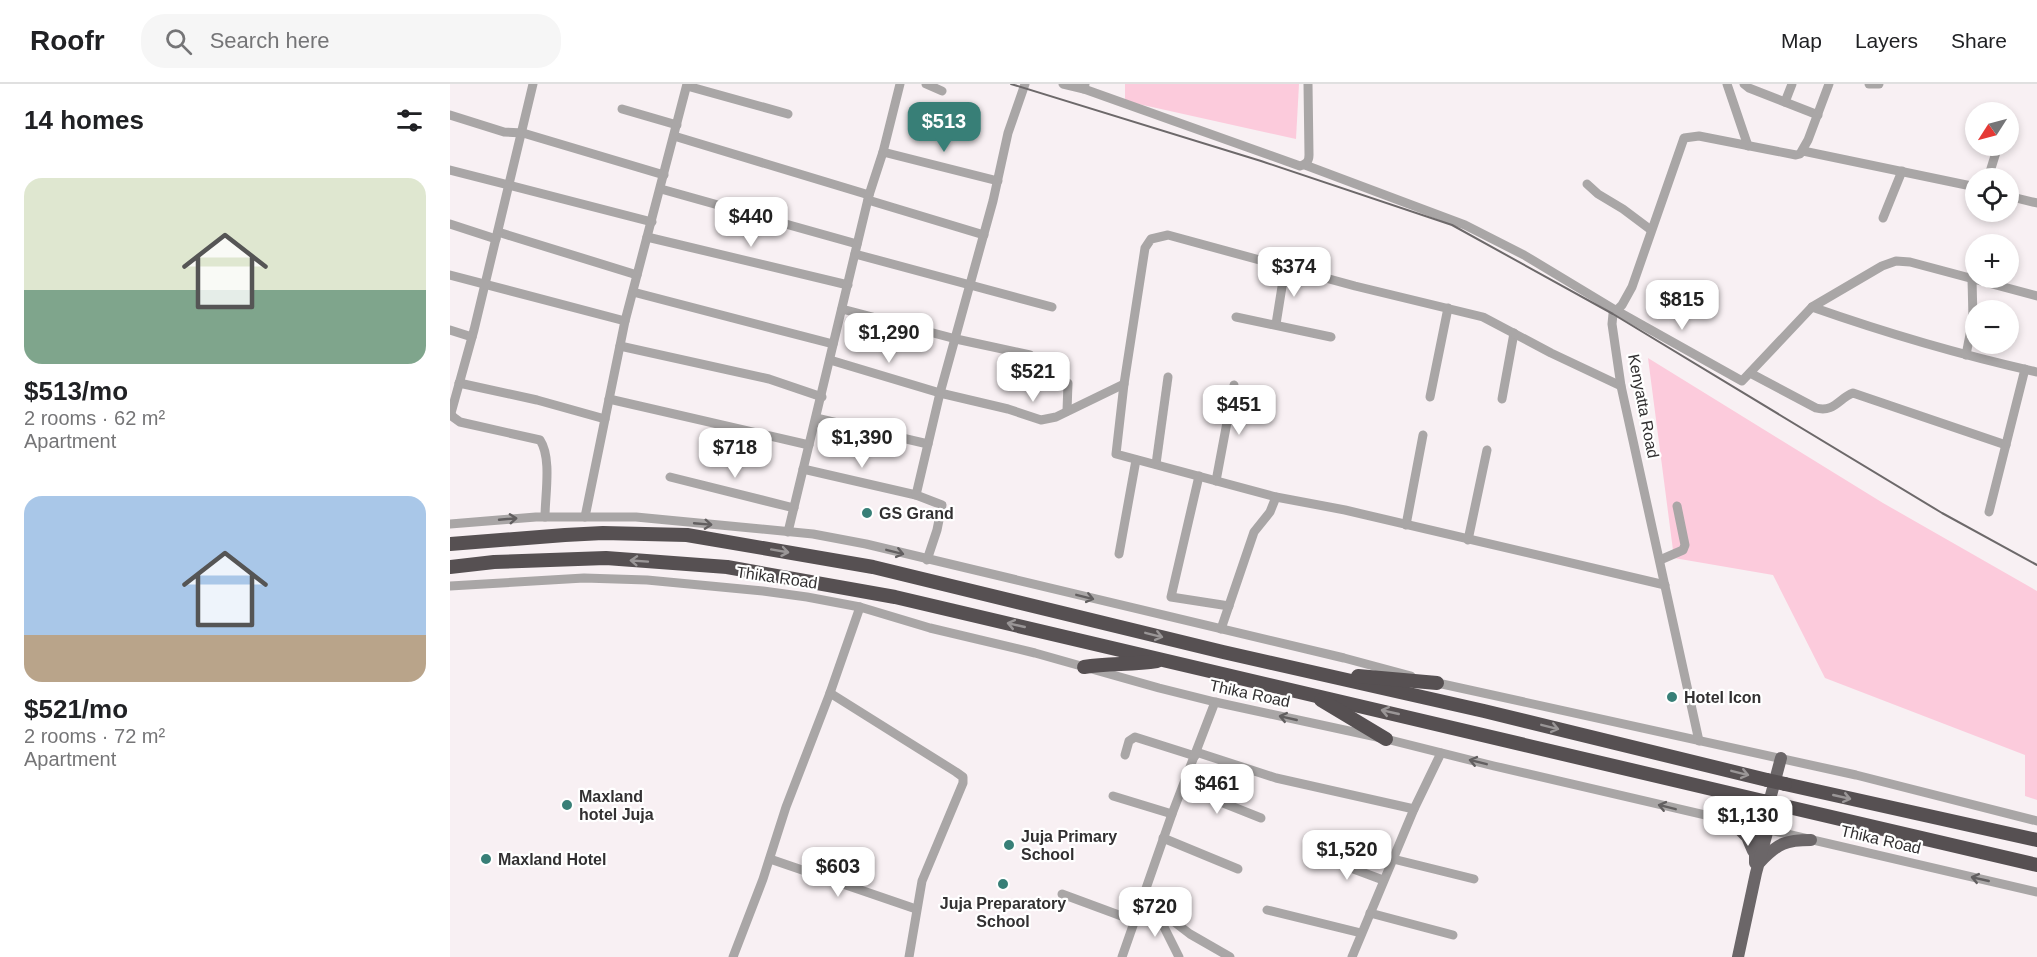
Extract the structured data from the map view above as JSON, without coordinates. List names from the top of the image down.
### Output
{
  "streets": {
    "highway": ["Thika Road"],
    "street": ["Kenyatta Road"]
  },
  "places": [
    "GS Grand",
    "Hotel Icon",
    "Maxland hotel Juja",
    "Juja Primary School",
    "Maxland Hotel",
    "Juja Preparatory School"
  ],
  "north": "bottom left",
  "page": {
    "header": "Roofr",
    "search": "Search here",
    "nav": ["Map", "Layers", "Share"],
    "heading": "14 homes",
    "map_buttons": ["+", "−"],
    "price": [
      "$513",
      "$440",
      "$374",
      "$815",
      "$1,290",
      "$521",
      "$451",
      "$1,390",
      "$718",
      "$461",
      "$1,130",
      "$1,520",
      "$603",
      "$720"
    ],
    "list": [
      {
        "name": "$513/mo",
        "note": "2 rooms · 62 m² · Apartment"
      },
      {
        "name": "$521/mo",
        "note": "2 rooms · 72 m² · Apartment"
      }
    ]
  }
}
